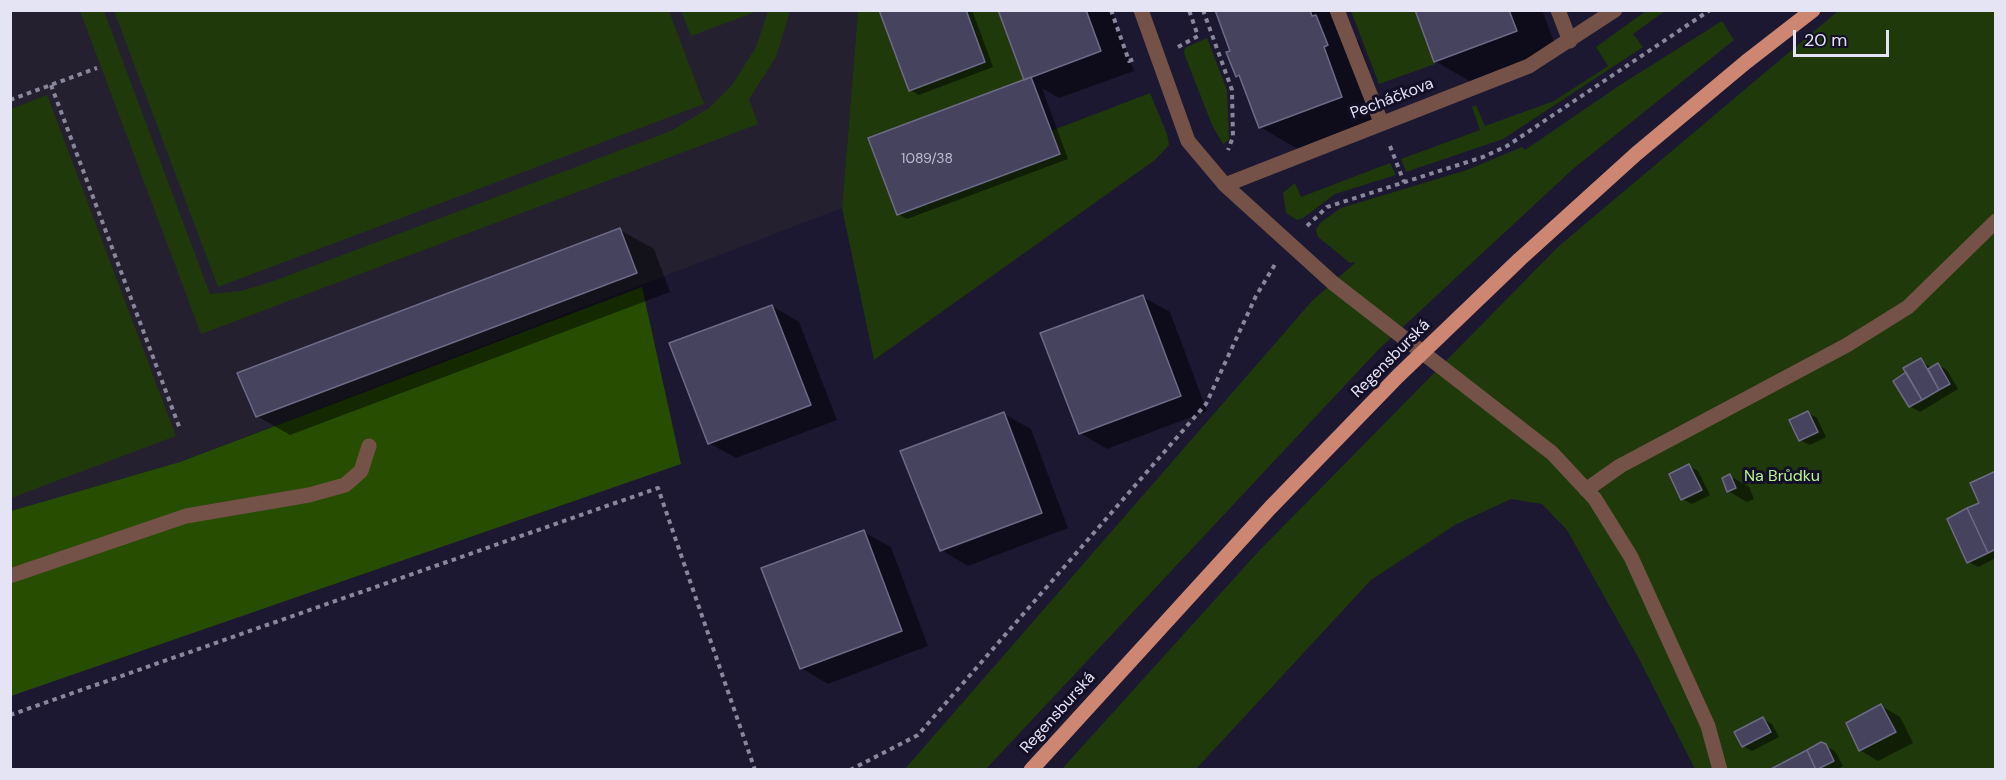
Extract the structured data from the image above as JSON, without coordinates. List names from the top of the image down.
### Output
{
  "streets": {
    "main road": ["Regensburská"],
    "street": ["Pecháčkova"]
  },
  "parks": ["Na Brůdku"],
  "house_numbers": ["1089/38"],
  "scale_bar": "20 m"
}
